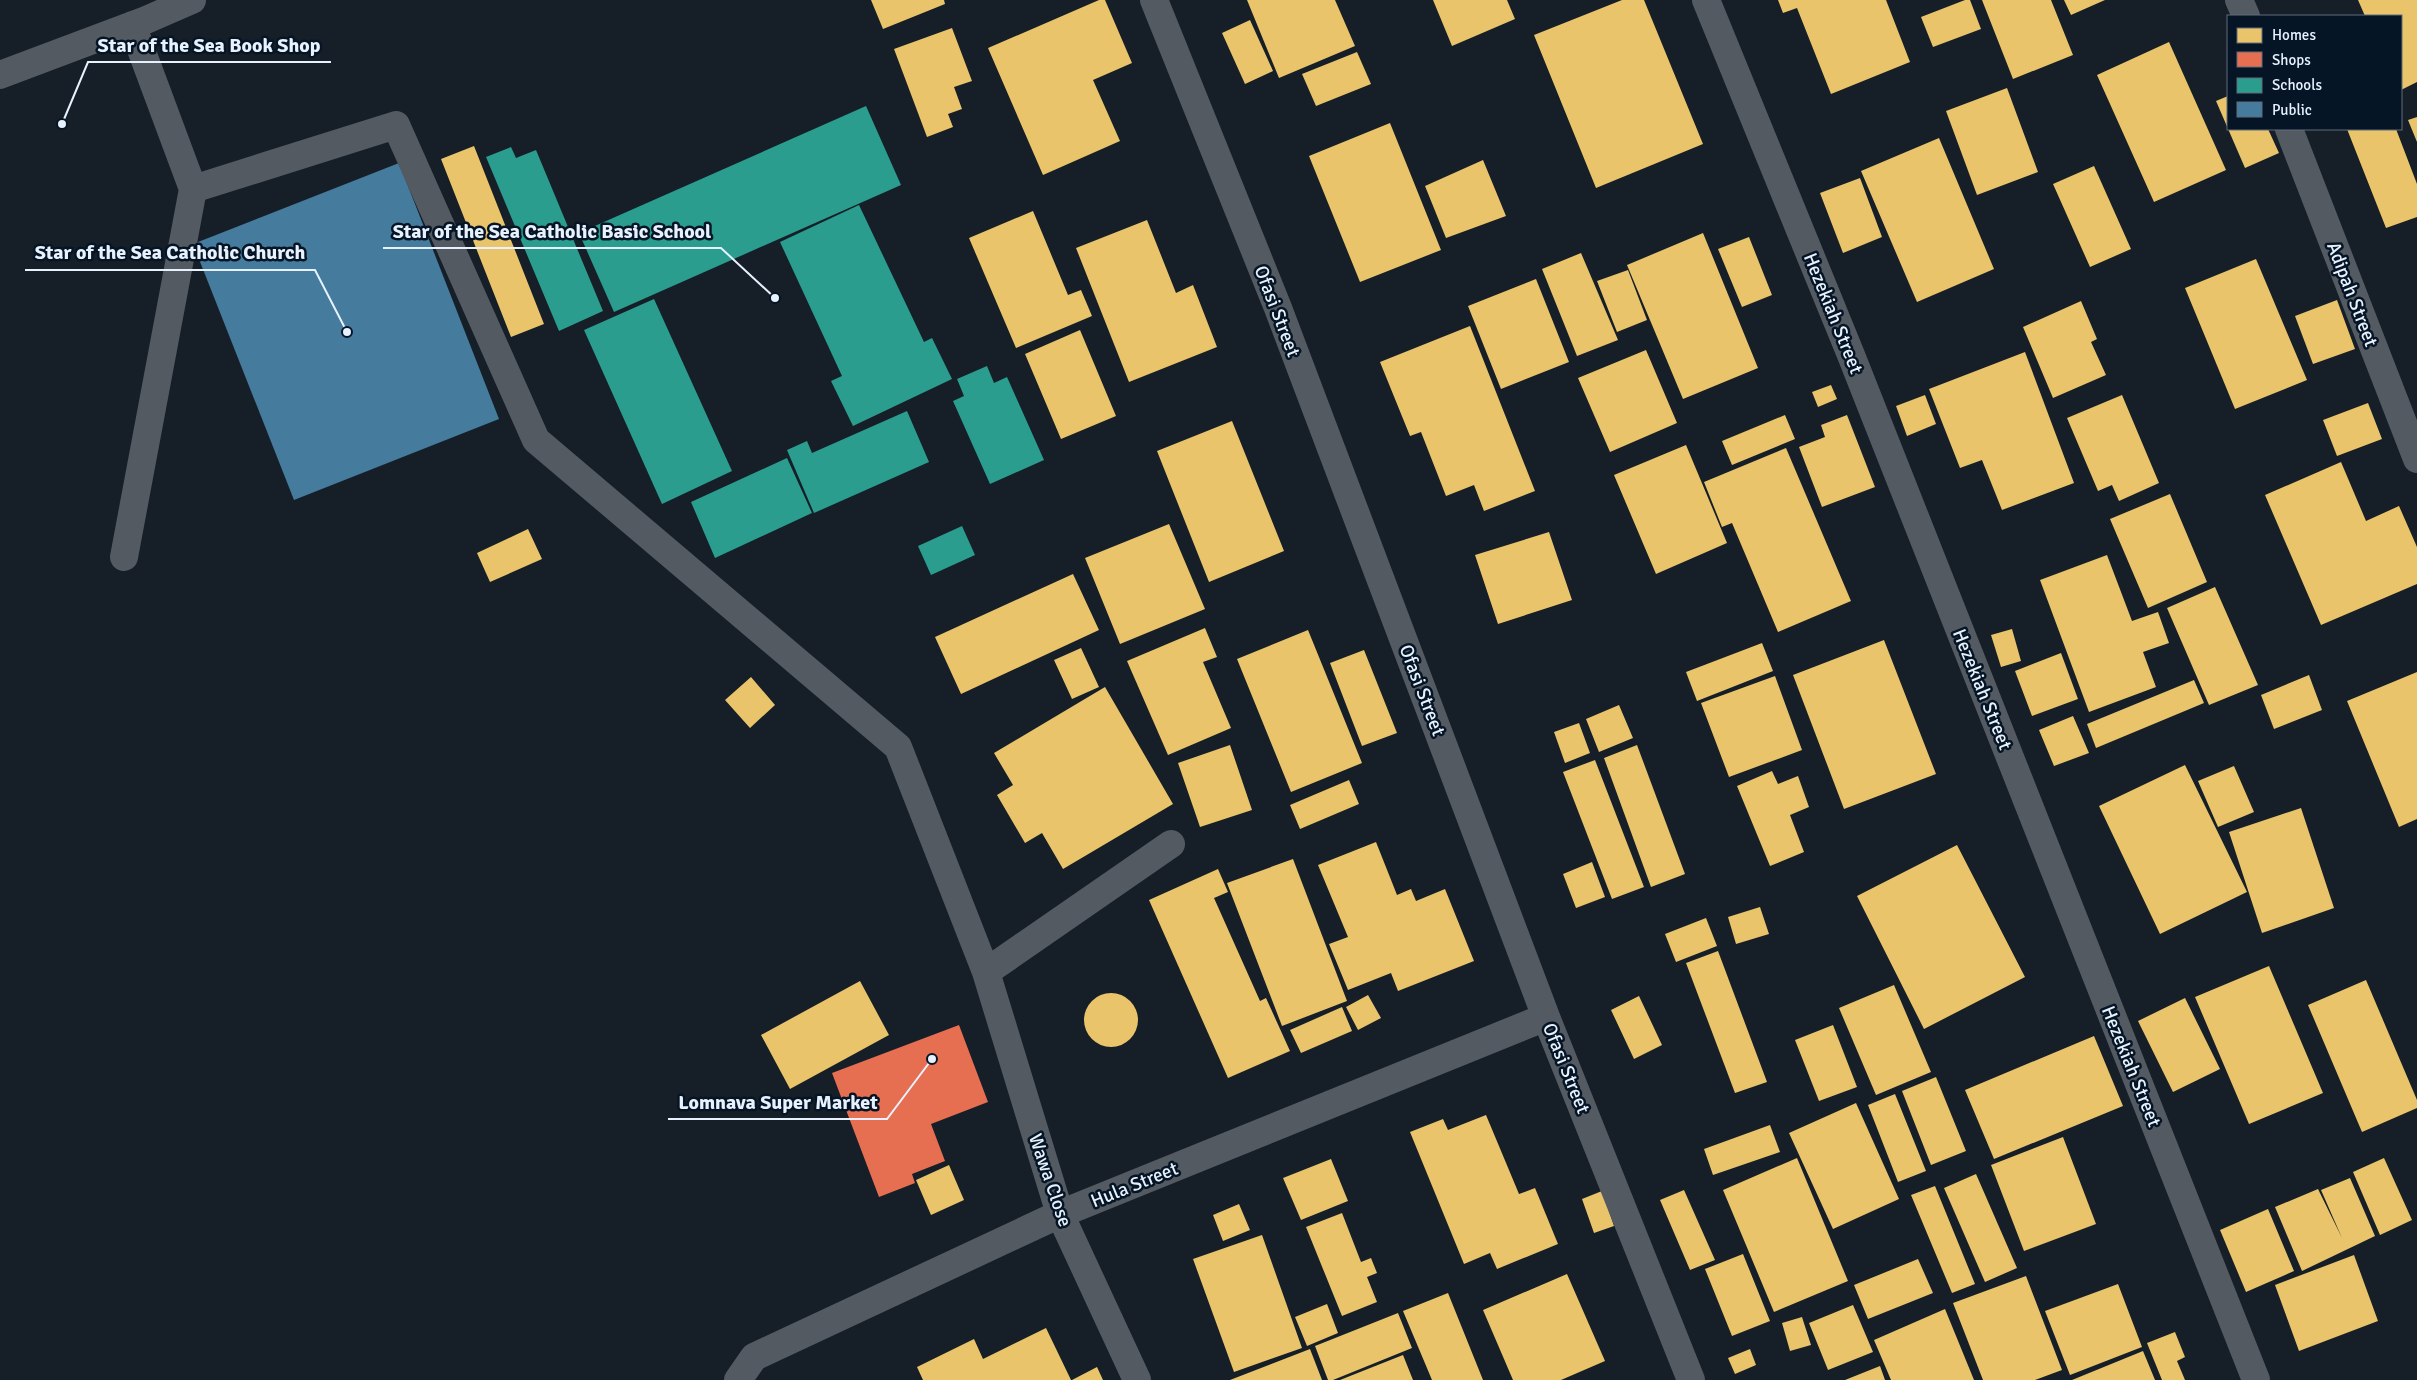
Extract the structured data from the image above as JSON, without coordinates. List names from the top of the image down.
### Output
{
  "streets": {
    "street": [
      "Adipah Street",
      "Ofasi Street",
      "Hezekiah Street",
      "Wawa Close",
      "Hula Street"
    ]
  },
  "crossings": [
    ["Ofasi Street", "Hula Street"],
    ["Wawa Close", "Hula Street"]
  ],
  "places": [
    "Star of the Sea Book Shop",
    "Star of the Sea Catholic Basic School",
    "Star of the Sea Catholic Church",
    "Lomnava Super Market"
  ],
  "legend": [
    "Homes",
    "Shops",
    "Schools",
    "Public"
  ]
}
